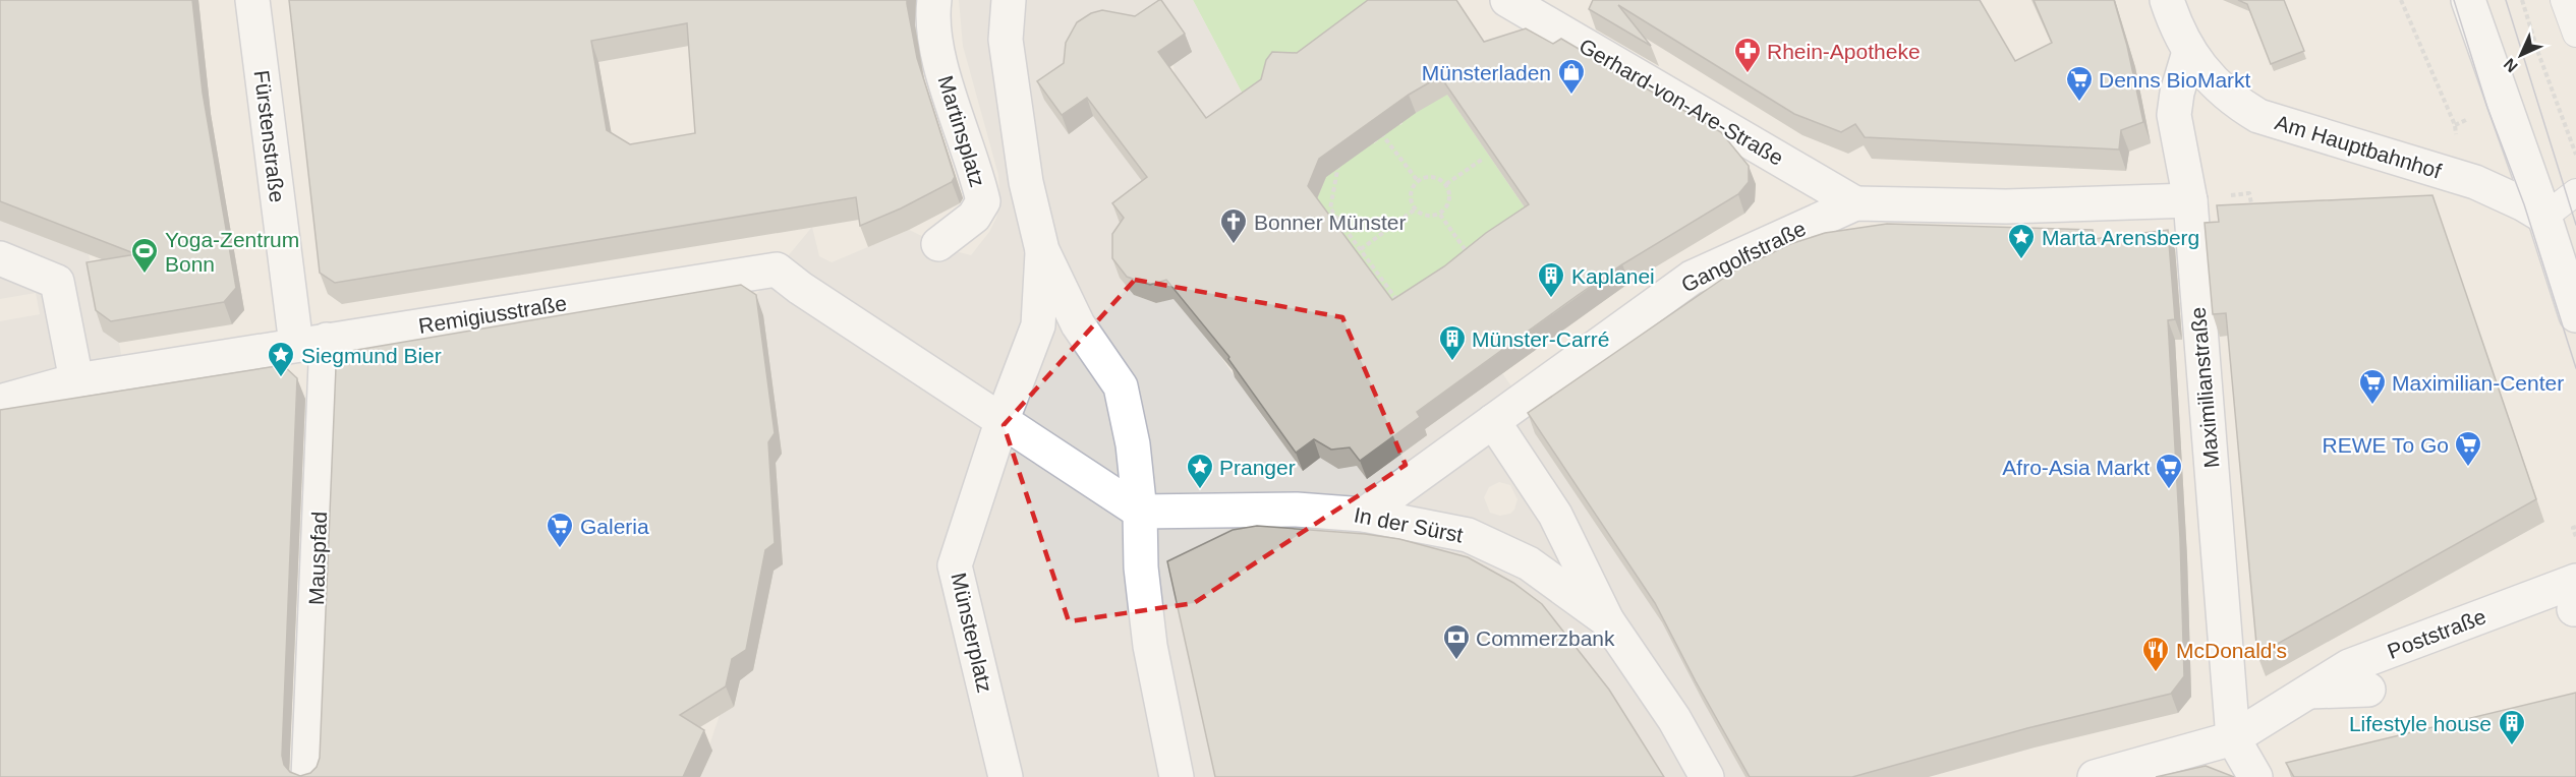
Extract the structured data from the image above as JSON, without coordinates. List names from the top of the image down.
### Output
{
  "streets": {
    "street": [
      "Gerhard-von-Are-Straße",
      "Martinsplatz",
      "Fürstenstraße",
      "Am Hauptbahnhof",
      "Gangolfstraße",
      "Remigiusstraße",
      "Maximilianstraße",
      "In der Sürst",
      "Mauspfad",
      "Münsterplatz",
      "Poststraße"
    ]
  },
  "crossings": [
    ["Gerhard-von-Are-Straße", "Gangolfstraße"],
    ["Fürstenstraße", "Remigiusstraße"],
    ["Fürstenstraße", "Mauspfad"],
    ["Am Hauptbahnhof", "Maximilianstraße"],
    ["Gangolfstraße", "Maximilianstraße"],
    ["Gangolfstraße", "In der Sürst"],
    ["Remigiusstraße", "Mauspfad"],
    ["Remigiusstraße", "Münsterplatz"],
    ["Maximilianstraße", "Poststraße"],
    ["In der Sürst", "Münsterplatz"]
  ],
  "places": {
    "pharmacy": ["Rhein-Apotheke"],
    "shop": ["Münsterladen"],
    "supermarket": [
      "Denns BioMarkt",
      "Maximilian-Center",
      "REWE To Go",
      "Afro-Asia Markt",
      "Galeria"
    ],
    "church": ["Bonner Münster"],
    "place": ["Marta Arensberg", "Siegmund Bier", "Pranger"],
    "sports": ["Yoga-Zentrum Bonn"],
    "building": ["Kaplanei", "Münster-Carré", "Lifestyle house"],
    "bank": ["Commerzbank"],
    "restaurant": ["McDonald's"]
  },
  "north": "bottom left"
}
